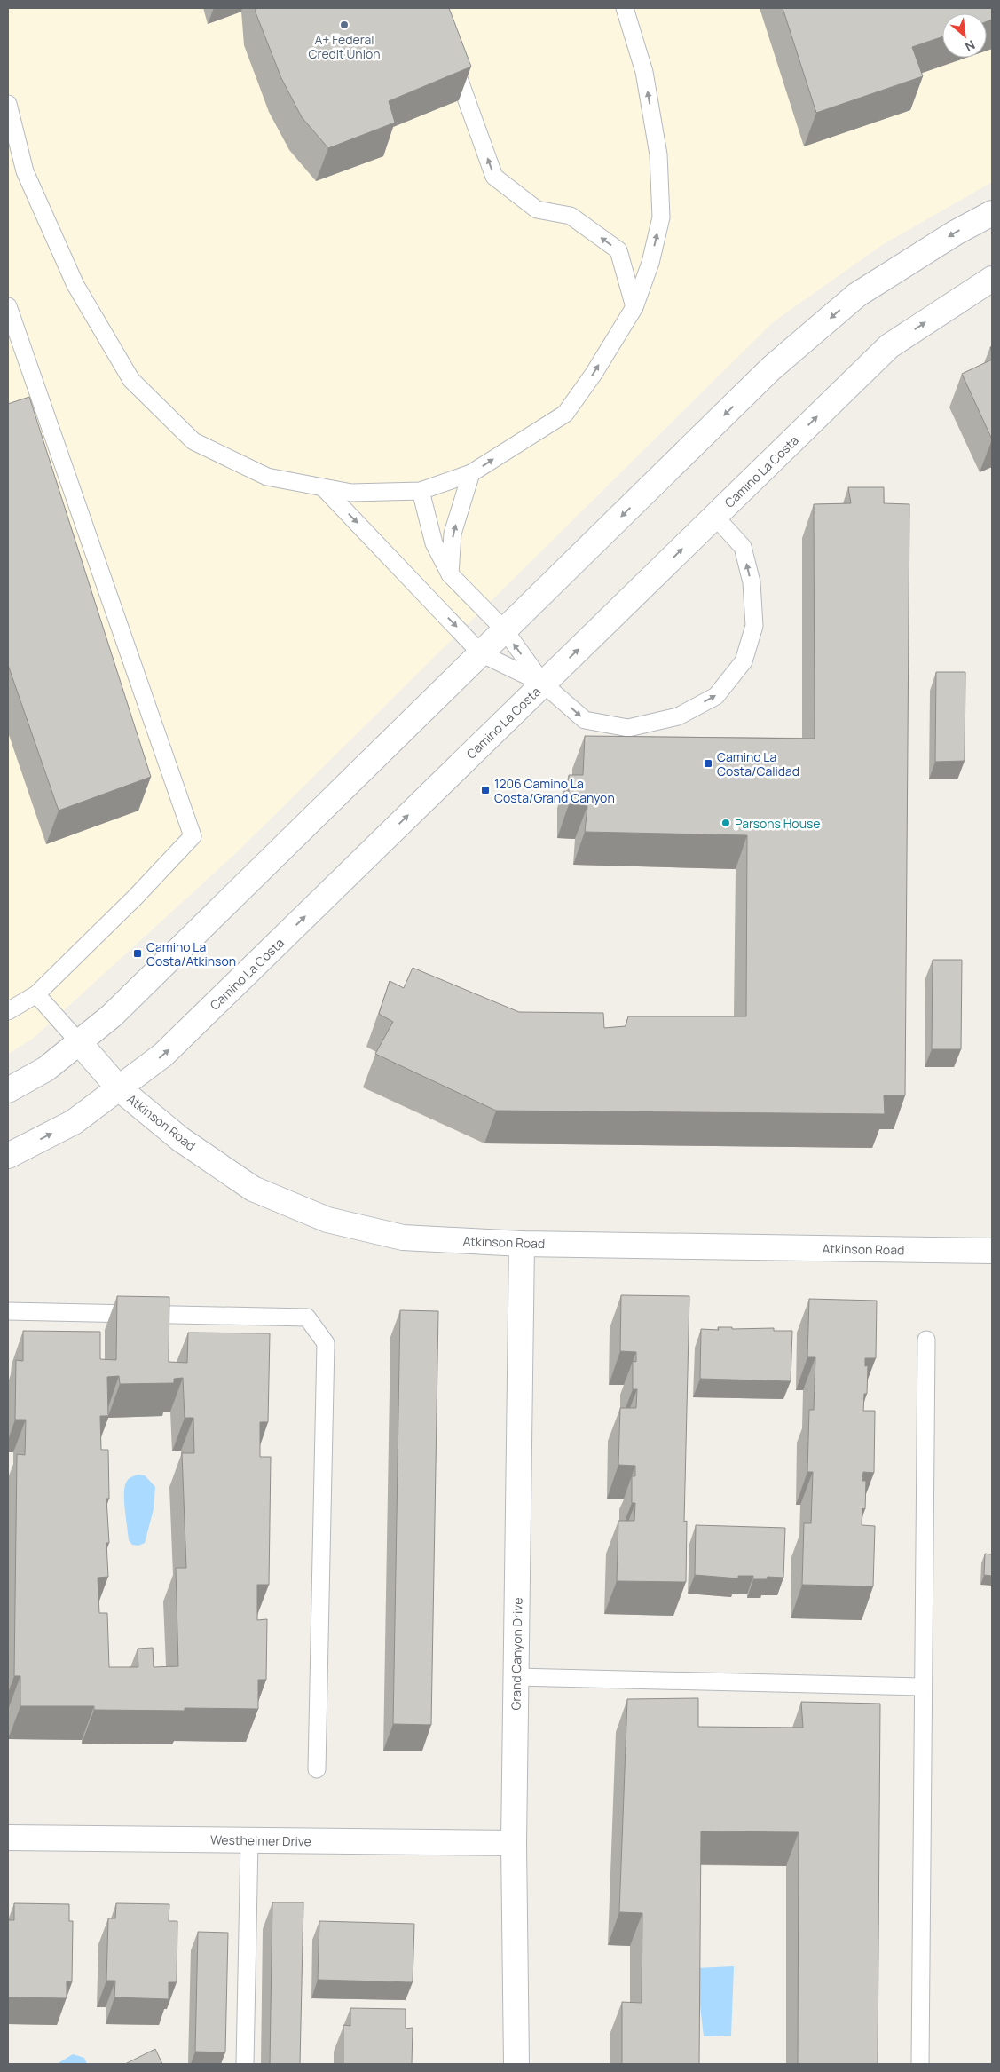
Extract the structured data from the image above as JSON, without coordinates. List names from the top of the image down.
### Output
{
  "streets": {
    "street": [
      "Camino La Costa",
      "Atkinson Road",
      "Grand Canyon Drive",
      "Westheimer Drive"
    ]
  },
  "crossings": [
    ["Camino La Costa", "Atkinson Road"],
    ["Atkinson Road", "Grand Canyon Drive"],
    ["Grand Canyon Drive", "Westheimer Drive"]
  ],
  "places": {
    "other": ["A+ Federal Credit Union", "Parsons House"],
    "transit": ["Camino La Costa/Calidad", "1206 Camino La Costa/Grand Canyon", "Camino La Costa/Atkinson"]
  },
  "north": "bottom right"
}
